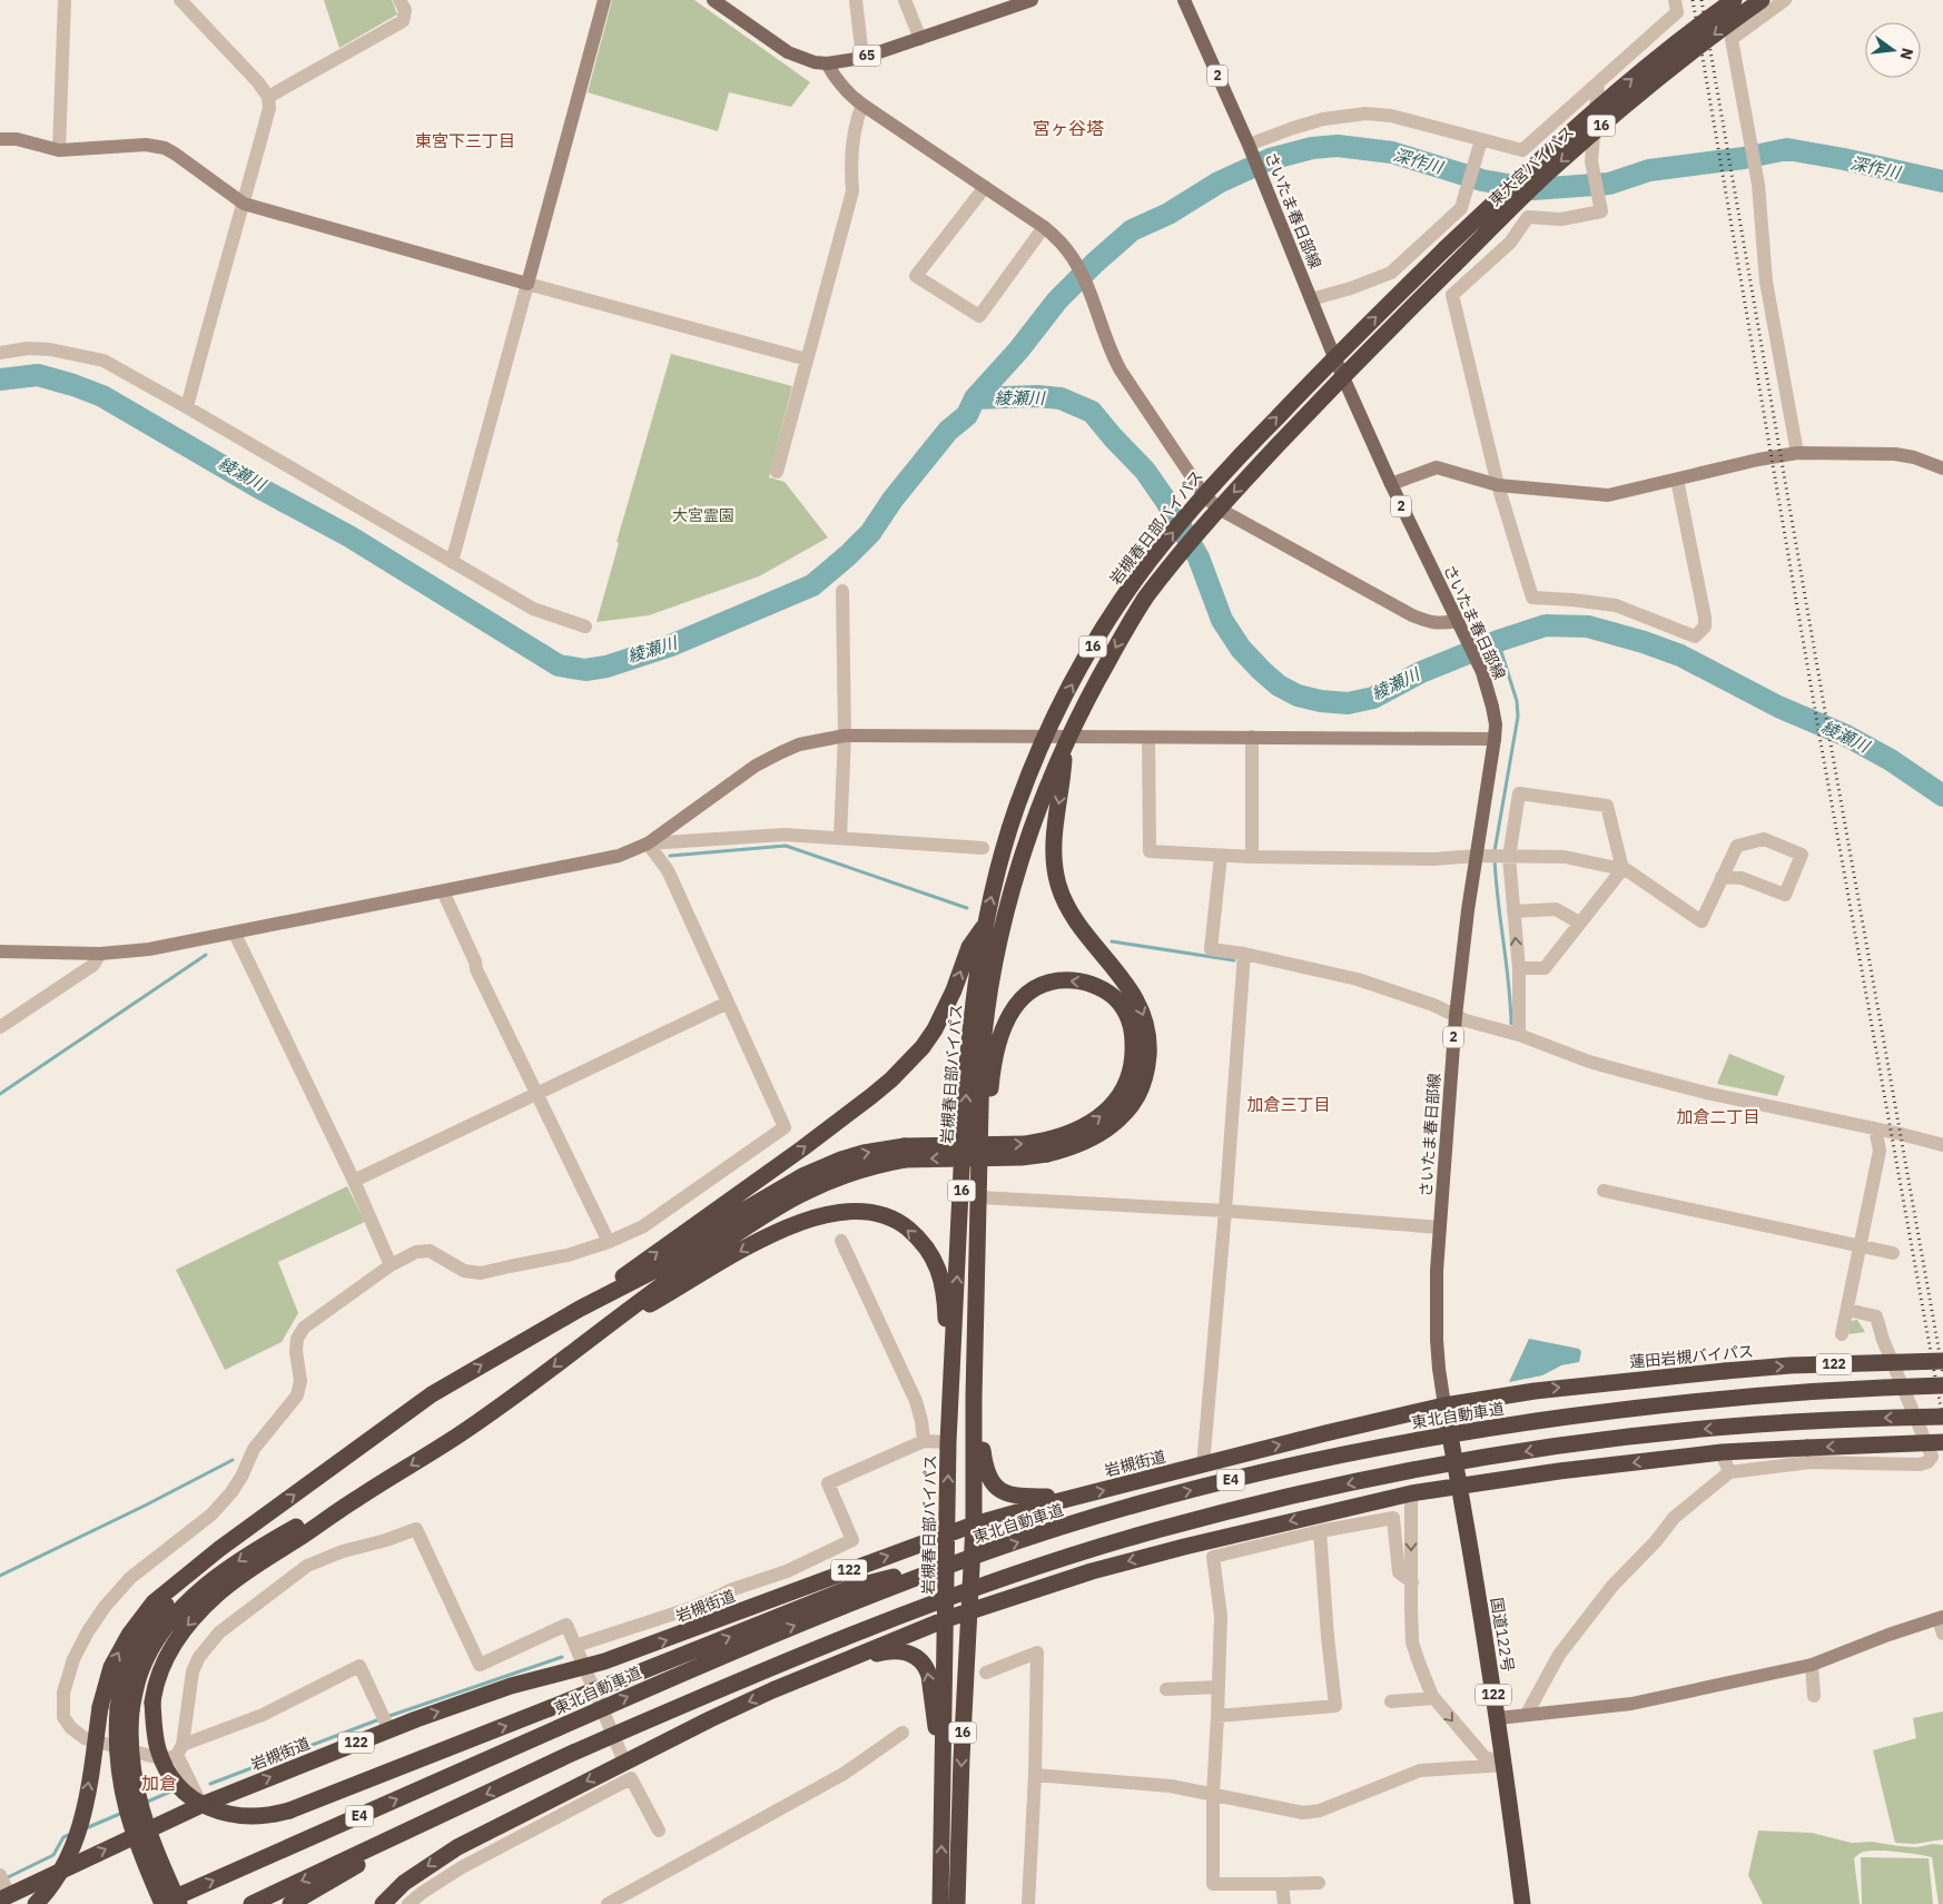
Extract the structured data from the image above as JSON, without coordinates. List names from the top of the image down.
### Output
{
  "streets": {
    "highway": [
      "16",
      "東大宮バイパス",
      "岩槻春日部バイパス",
      "蓮田岩槻バイパス",
      "122",
      "東北自動車道",
      "岩槻街道",
      "E4",
      "国道122号"
    ],
    "main road": ["65", "2", "さいたま春日部線"]
  },
  "crossings": [
    ["東大宮バイパス", "さいたま春日部線"],
    ["東大宮バイパス", "岩槻春日部バイパス"],
    ["さいたま春日部線", "岩槻春日部バイパス"],
    ["さいたま春日部線", "蓮田岩槻バイパス"],
    ["さいたま春日部線", "岩槻街道"],
    ["さいたま春日部線", "国道122号"],
    ["岩槻春日部バイパス", "岩槻街道"],
    ["蓮田岩槻バイパス", "岩槻街道"],
    ["蓮田岩槻バイパス", "国道122号"],
    ["岩槻街道", "国道122号"]
  ],
  "districts": [
    "宮ヶ谷塔",
    "東宮下三丁目",
    "加倉三丁目",
    "加倉二丁目",
    "加倉"
  ],
  "water": ["深作川", "綾瀬川"],
  "parks": ["大宮霊園"],
  "north": "right"
}
